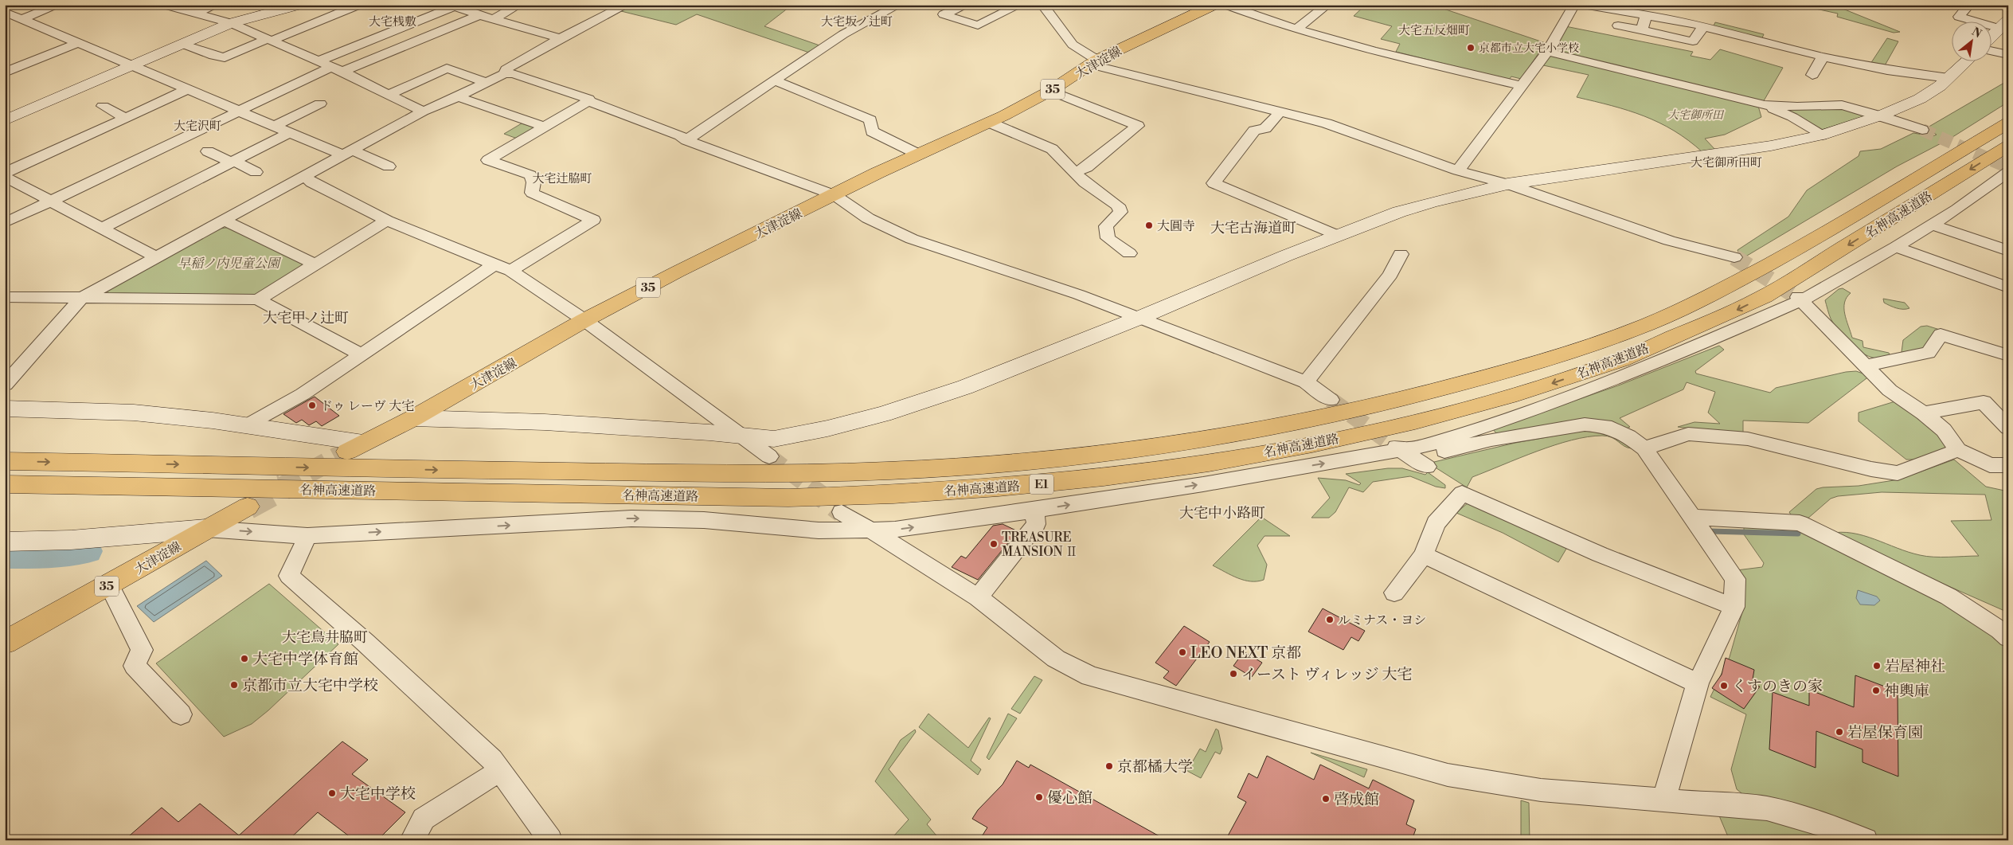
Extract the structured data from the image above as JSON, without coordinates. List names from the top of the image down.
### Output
{
  "streets": {
    "main road": [
      "大津淀線",
      "35",
      "名神高速道路",
      "E1"
    ]
  },
  "districts": [
    "大宅桟敷",
    "大宅坂ノ辻町",
    "大宅五反畑町",
    "大宅沢町",
    "大宅御所田町",
    "大宅辻脇町",
    "大宅古海道町",
    "大宅甲ノ辻町",
    "大宅中小路町",
    "大宅鳥井脇町"
  ],
  "parks": ["大宅御所田", "早稲ノ内児童公園"],
  "places": [
    "京都市立大宅小学校",
    "大圓寺",
    "ドゥ レーヴ 大宅",
    "TREASURE MANSION Ⅱ",
    "ルミナス・ヨシ",
    "LEO NEXT 京都",
    "大宅中学体育館",
    "岩屋神社",
    "イースト ヴィレッジ 大宅",
    "京都市立大宅中学校",
    "くすのきの家",
    "神輿庫",
    "岩屋保育園",
    "京都橘大学",
    "大宅中学校",
    "優心館",
    "啓成館"
  ],
  "north": "top right"
}
